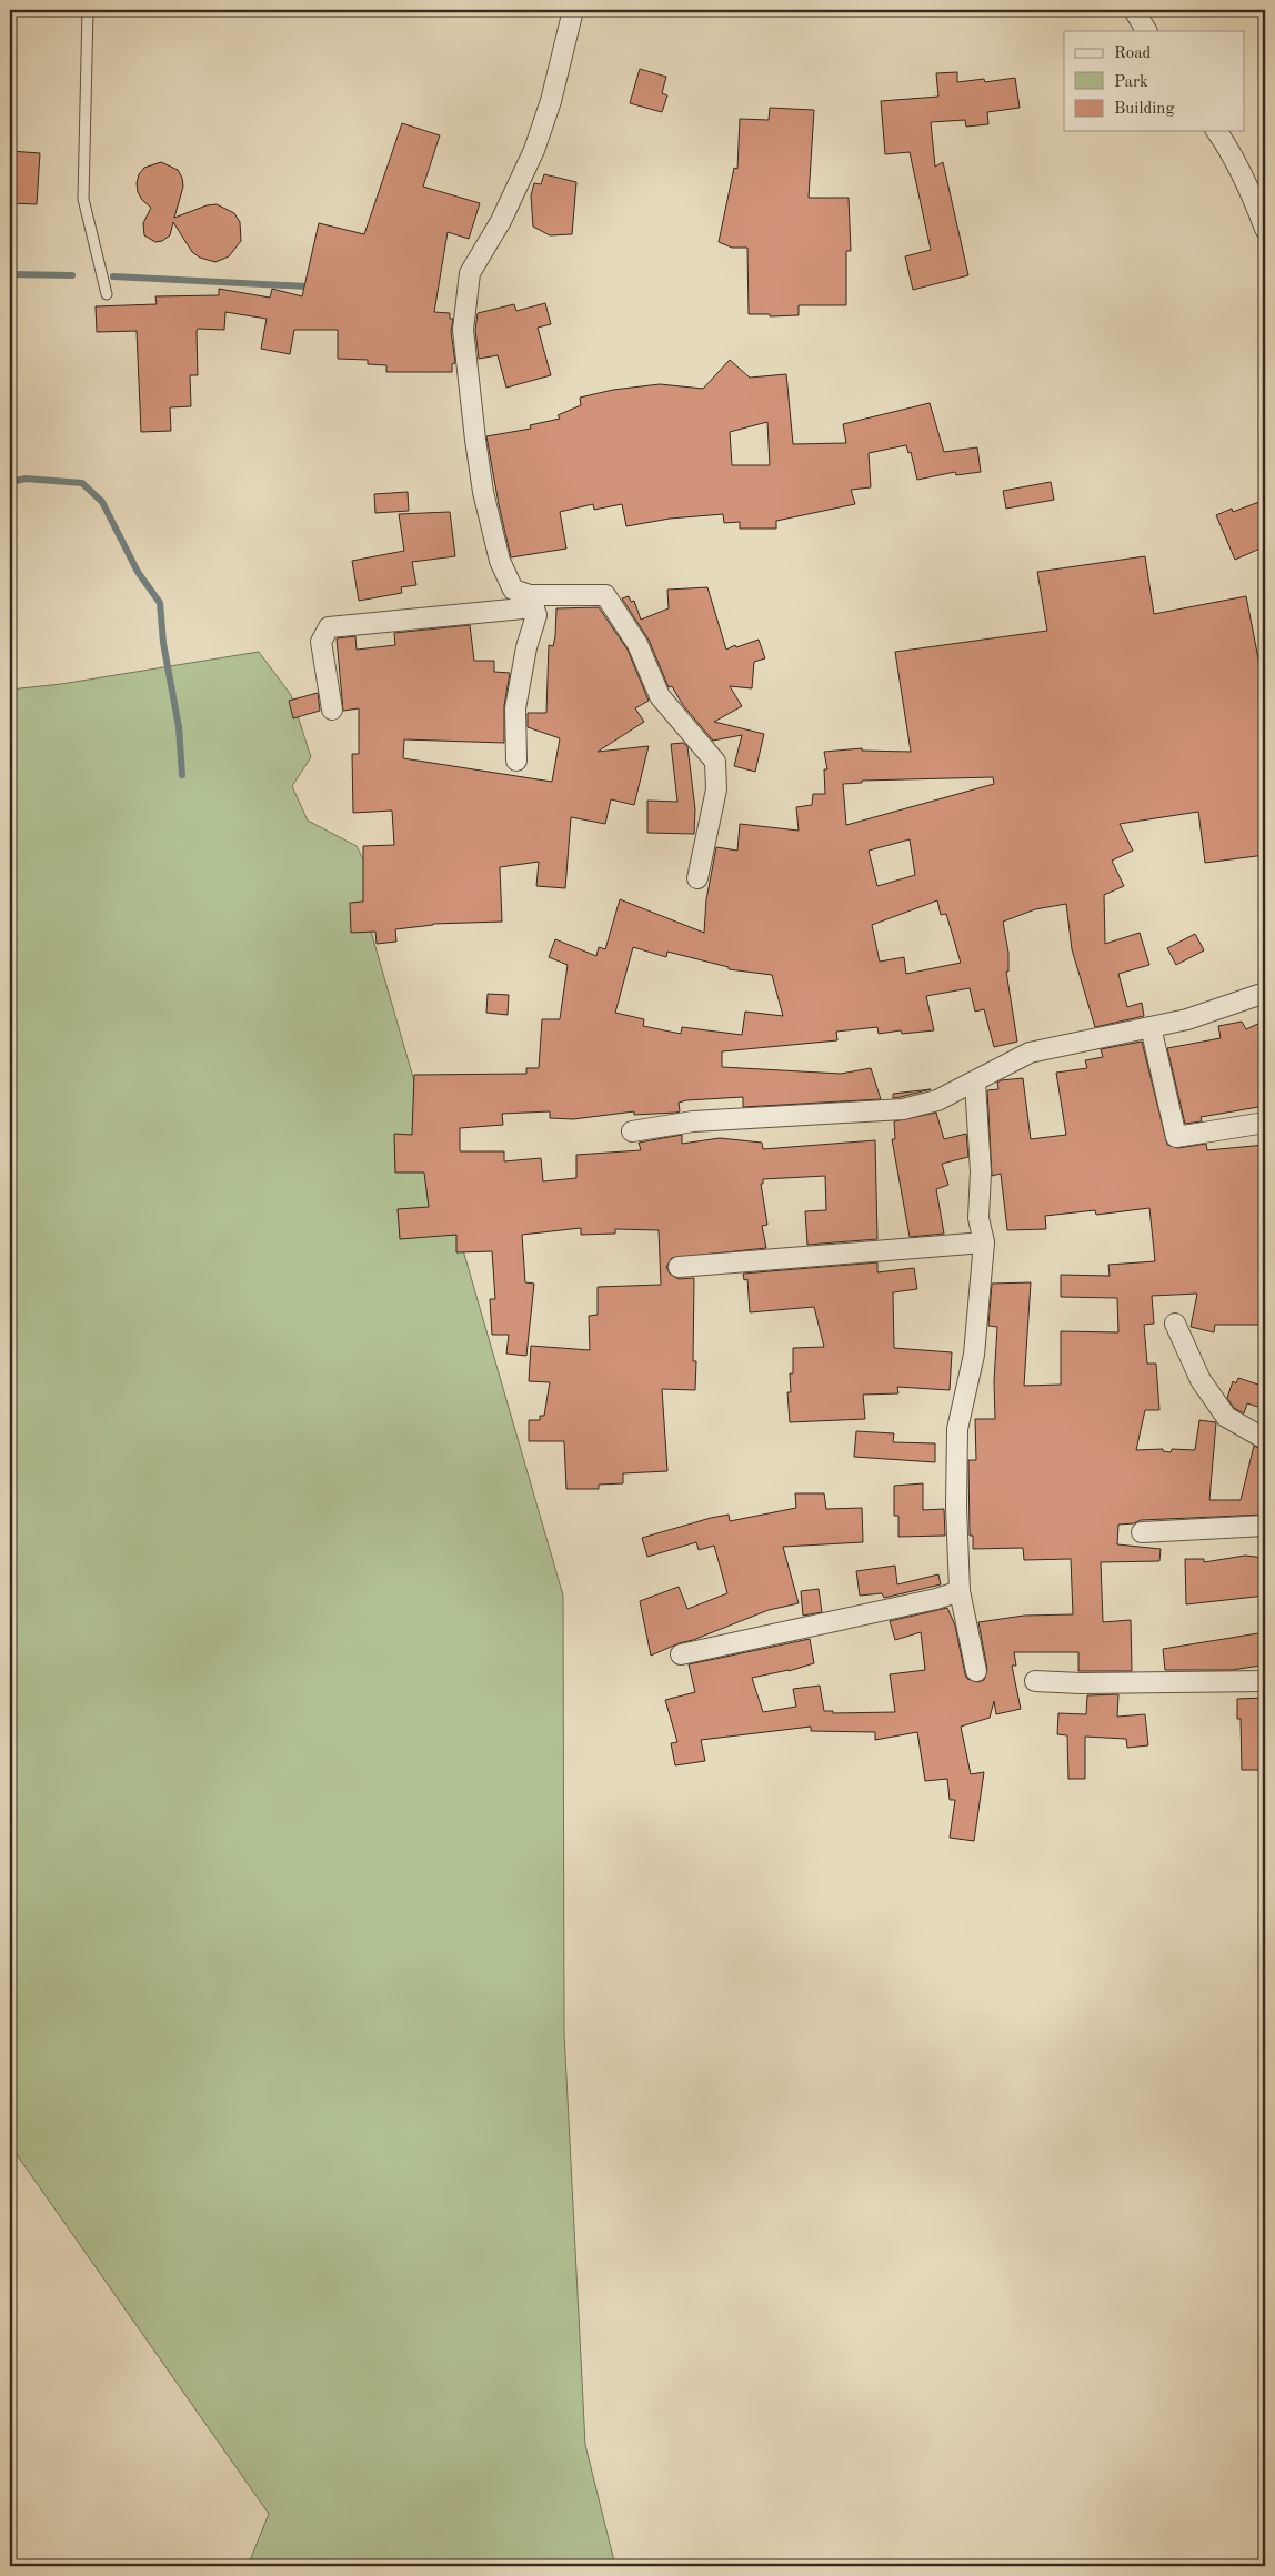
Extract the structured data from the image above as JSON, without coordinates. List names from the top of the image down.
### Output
{
  "legend": ["Road", "Park", "Building"]
}
